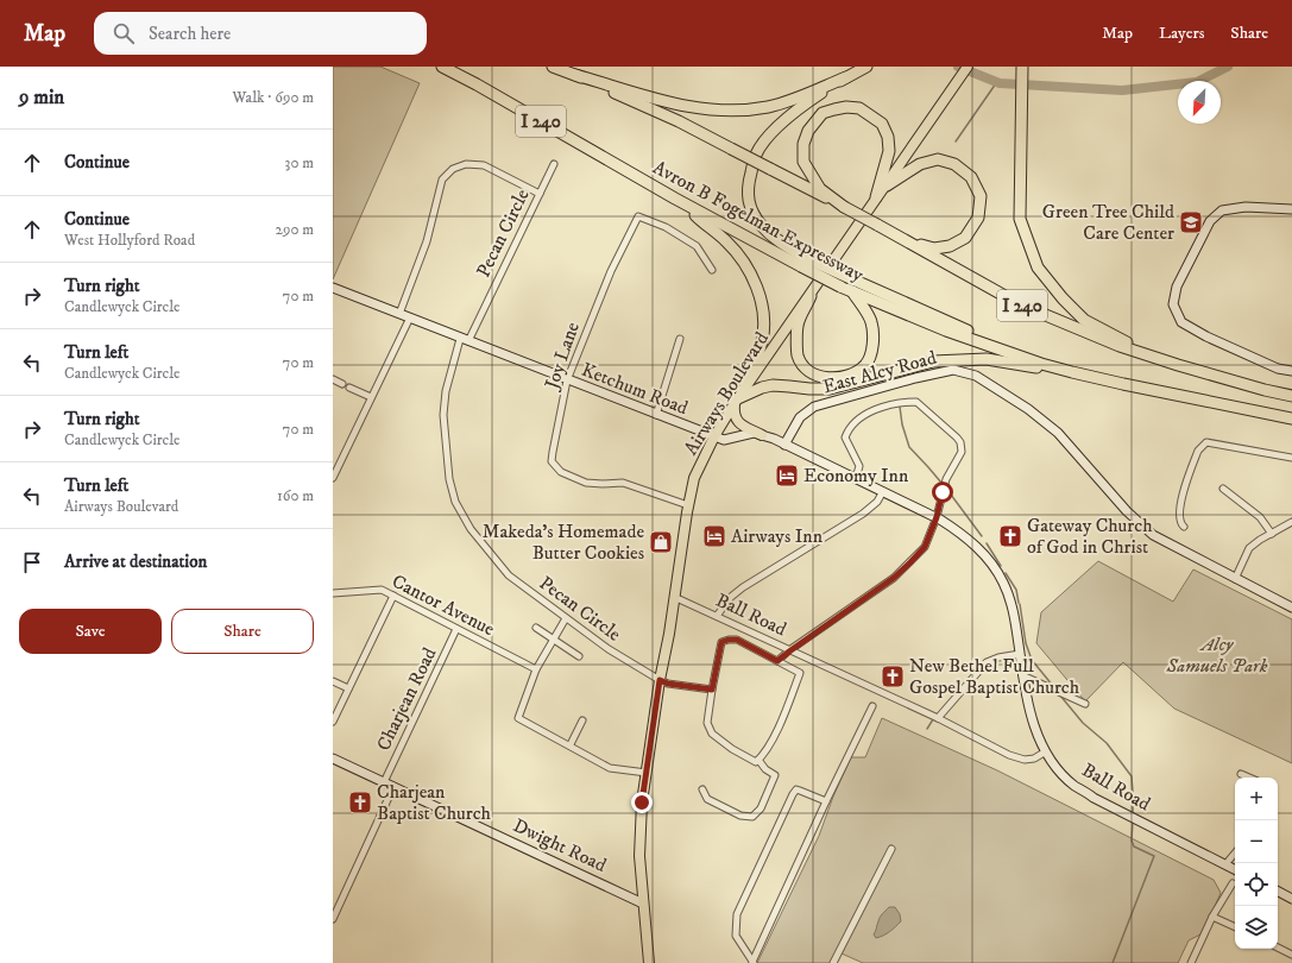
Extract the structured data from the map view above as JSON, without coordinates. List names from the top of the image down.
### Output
{
  "streets": {
    "highway": ["I 240", "Avron B Fogelman Expressway"],
    "main road": ["Airways Boulevard"],
    "street": [
      "Pecan Circle",
      "Joy Lane",
      "East Alcy Road",
      "Ketchum Road",
      "Cantor Avenue",
      "Ball Road",
      "Charjean Road",
      "Dwight Road"
    ]
  },
  "crossings": [
    ["I 240", "Avron B Fogelman Expressway"],
    ["Pecan Circle", "Ketchum Road"],
    ["Pecan Circle", "Airways Boulevard"],
    ["Joy Lane", "Ketchum Road"],
    ["Joy Lane", "Airways Boulevard"],
    ["East Alcy Road", "Ketchum Road"],
    ["Ketchum Road", "Airways Boulevard"],
    ["Ketchum Road", "Ball Road"],
    ["Airways Boulevard", "Ball Road"],
    ["Airways Boulevard", "Dwight Road"],
    ["Cantor Avenue", "Charjean Road"],
    ["Charjean Road", "Dwight Road"]
  ],
  "parks": ["Alcy Samuels Park"],
  "places": {
    "school or university": ["Green Tree Child Care Center"],
    "hotel": ["Economy Inn", "Airways Inn"],
    "church": ["Gateway Church of God in Christ", "New Bethel Full Gospel Baptist Church", "Charjean Baptist Church"],
    "shop": ["Makeda’s Homemade Butter Cookies"]
  },
  "north": "bottom left",
  "page": {
    "header": "Map",
    "search": "Search here",
    "nav": ["Map", "Layers", "Share"],
    "heading": ["9 min", "Walk · 690 m"],
    "list": [
      ["Continue", "30 m"],
      ["Continue", "West Hollyford Road", "290 m"],
      ["Turn right", "Candlewyck Circle", "70 m"],
      ["Turn left", "Candlewyck Circle", "70 m"],
      ["Turn right", "Candlewyck Circle", "70 m"],
      ["Turn left", "Airways Boulevard", "160 m"],
      "Arrive at destination"
    ],
    "buttons": ["Save", "Share"],
    "map_buttons": ["+", "−"]
  }
}
